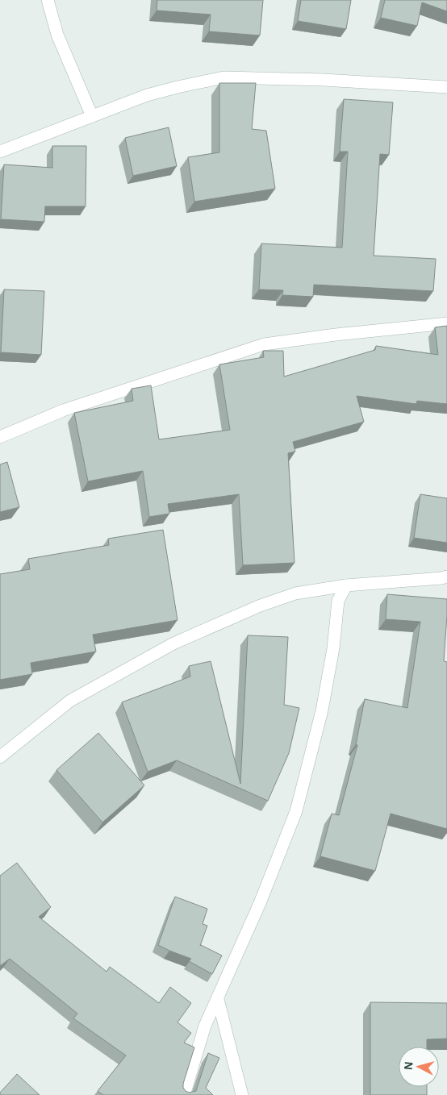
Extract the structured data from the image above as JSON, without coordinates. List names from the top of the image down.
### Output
{
  "north": "left"
}
